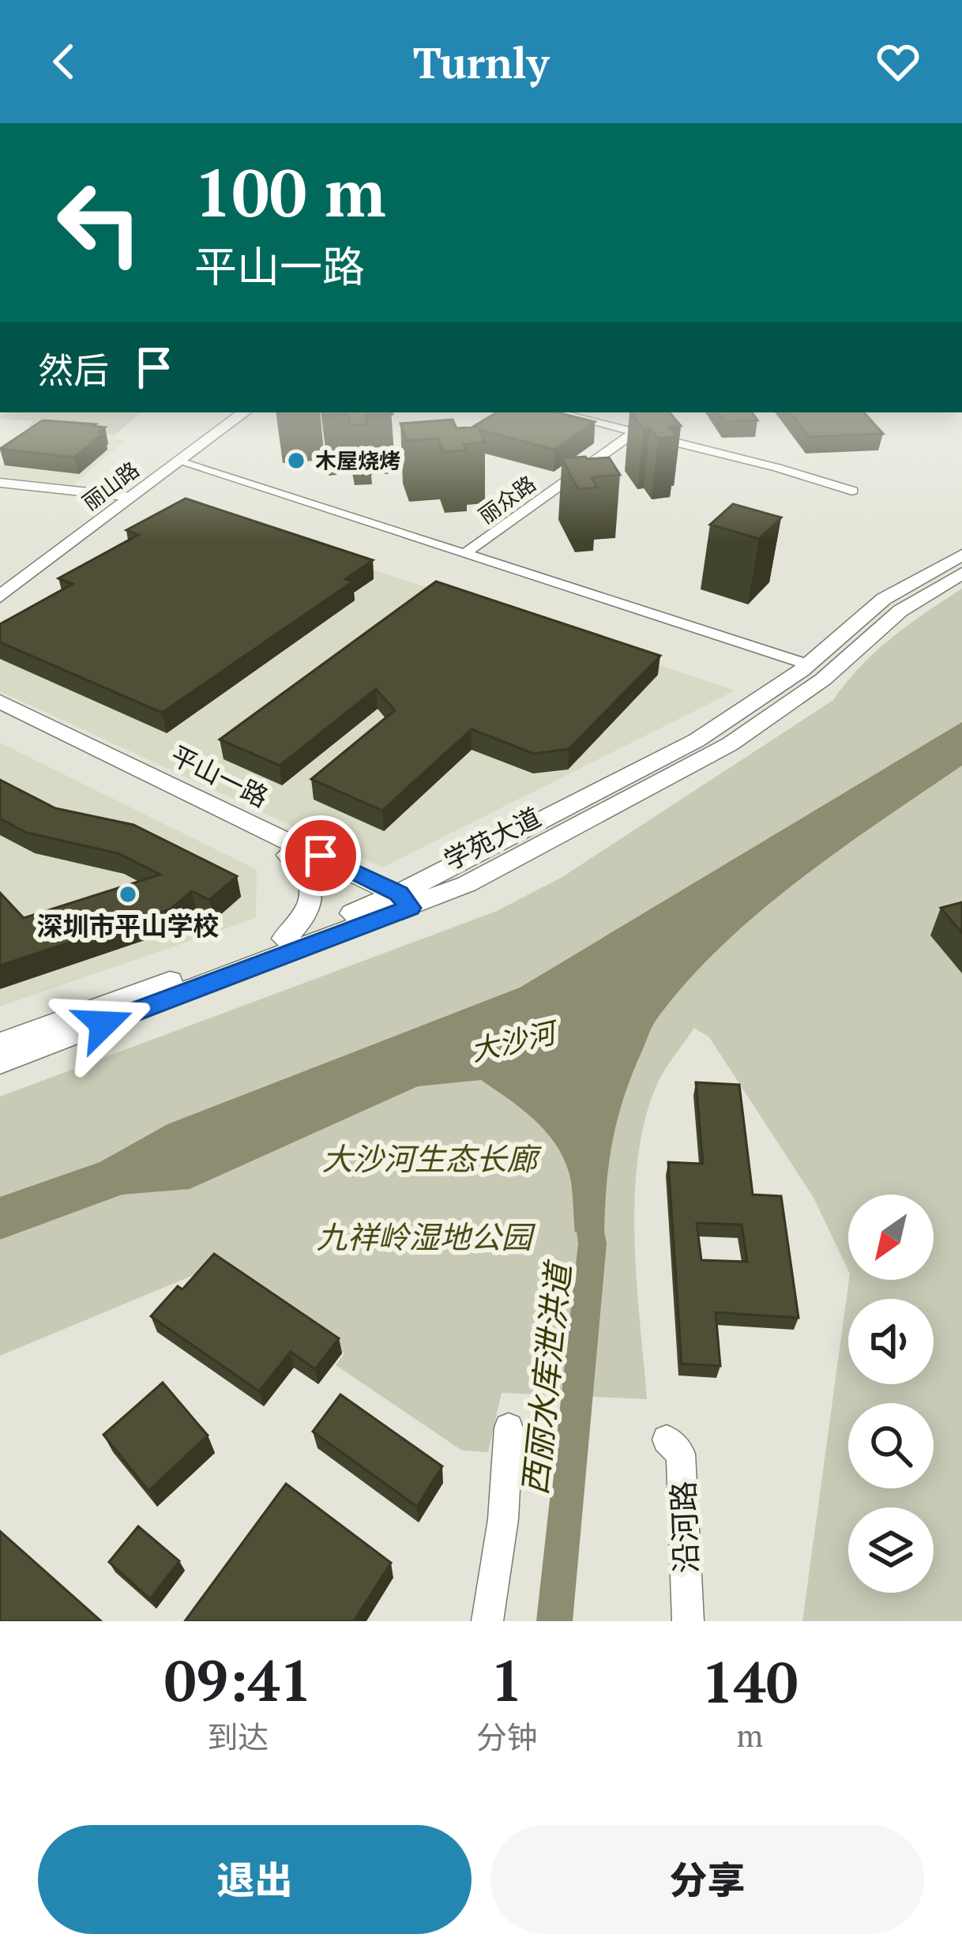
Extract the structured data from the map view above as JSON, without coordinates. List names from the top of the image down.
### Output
{
  "streets": {
    "street": [
      "丽山路",
      "丽众路",
      "平山一路",
      "学苑大道",
      "沿河路"
    ]
  },
  "crossings": [
    ["平山一路", "学苑大道"]
  ],
  "water": ["大沙河", "西丽水库泄洪道"],
  "parks": ["大沙河生态长廊", "九祥岭湿地公园"],
  "places": ["木屋烧烤", "深圳市平山学校"],
  "north": "bottom left",
  "page": {
    "header": "Turnly",
    "turn": ["100 m", "平山一路"],
    "then": "然后",
    "eta": [
      "09:41",
      "到达",
      "1",
      "分钟",
      "140",
      "m"
    ],
    "buttons": ["退出", "分享"]
  }
}
